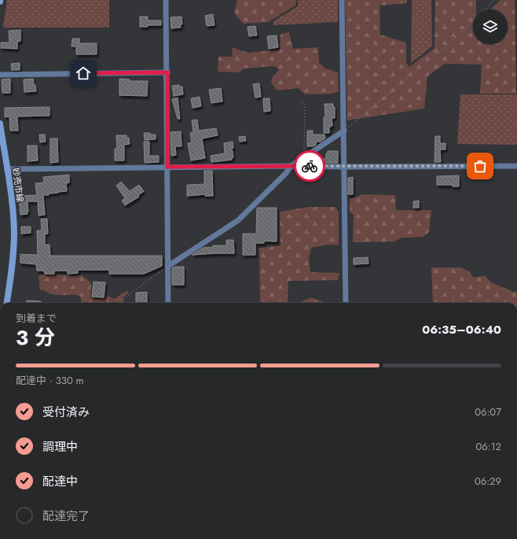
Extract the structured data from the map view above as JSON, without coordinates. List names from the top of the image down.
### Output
{
  "streets": {
    "main road": ["妙売市線"]
  },
  "page": {
    "heading": ["3 分", "到着まで", "06:35–06:40"],
    "bar": "配達中 · 330 m",
    "list": [
      ["受付済み", "06:07"],
      ["調理中", "06:12"],
      ["配達中", "06:29"],
      "配達完了"
    ]
  }
}
